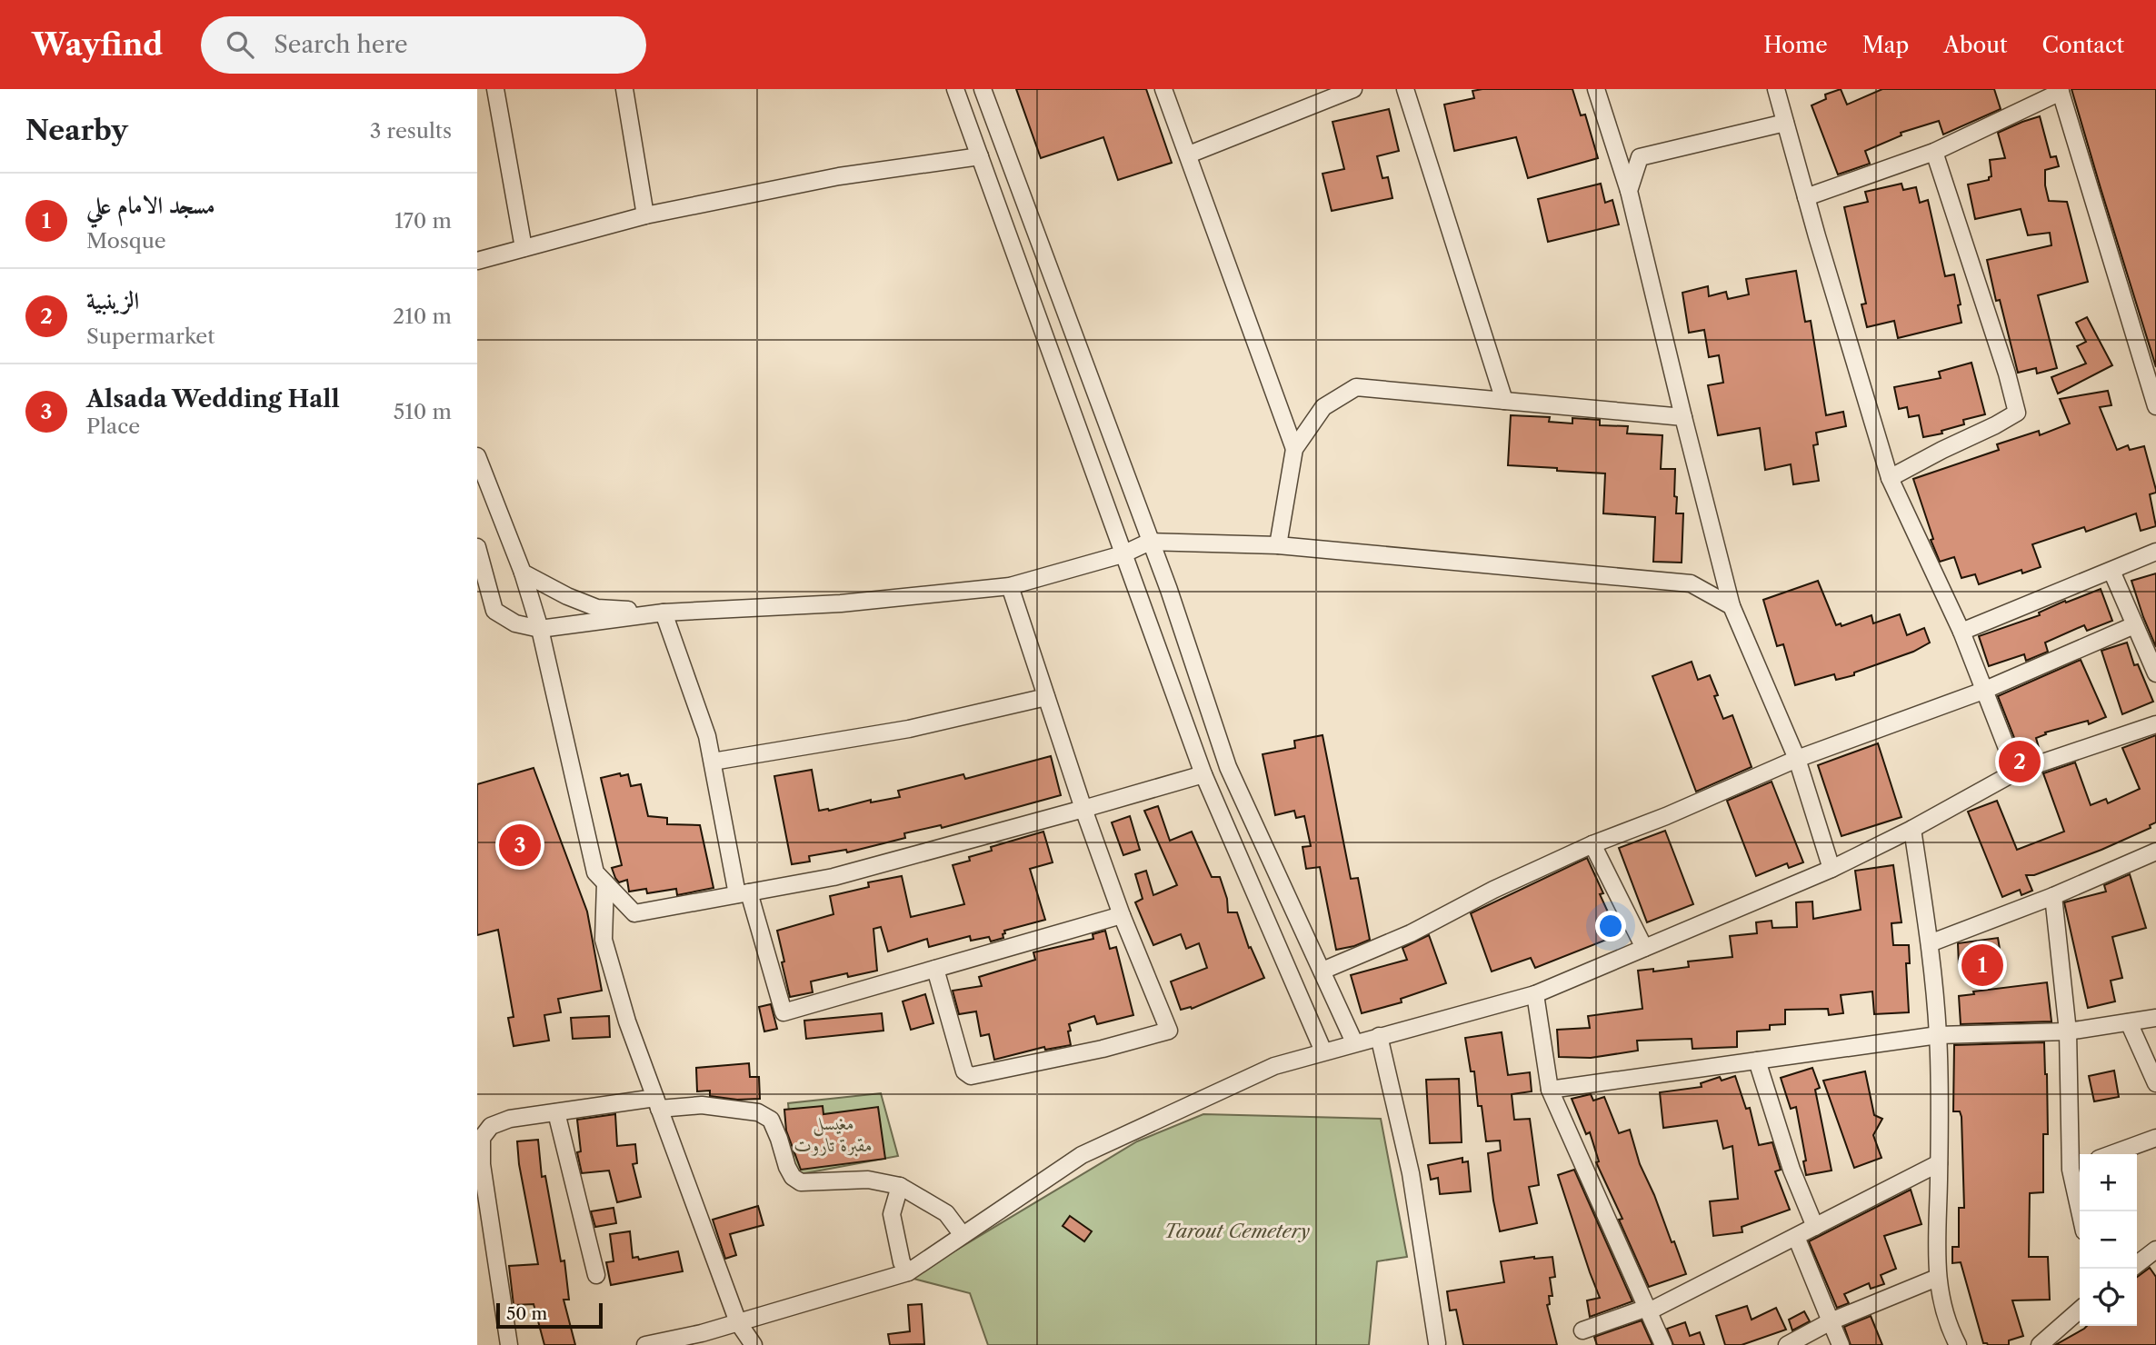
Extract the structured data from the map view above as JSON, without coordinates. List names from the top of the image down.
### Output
{
  "parks": ["مغيسل مقبرة تاروت", "Tarout Cemetery"],
  "scale_bar": "50 m",
  "page": {
    "header": "Wayfind",
    "search": "Search here",
    "nav": [
      "Home",
      "Map",
      "About",
      "Contact"
    ],
    "heading": ["Nearby", "3 results"],
    "list": [
      {
        "mark": "1",
        "name": "مسجد الامام علي",
        "note": "Mosque",
        "value": "170 m"
      },
      {
        "mark": "2",
        "name": "الزينبية",
        "note": "Supermarket",
        "value": "210 m"
      },
      {
        "mark": "3",
        "name": "Alsada Wedding Hall",
        "note": "Place",
        "value": "510 m"
      }
    ],
    "pins": ["2", "3", "1"],
    "map_buttons": ["+", "−"],
    "scale": "50 m"
  }
}
